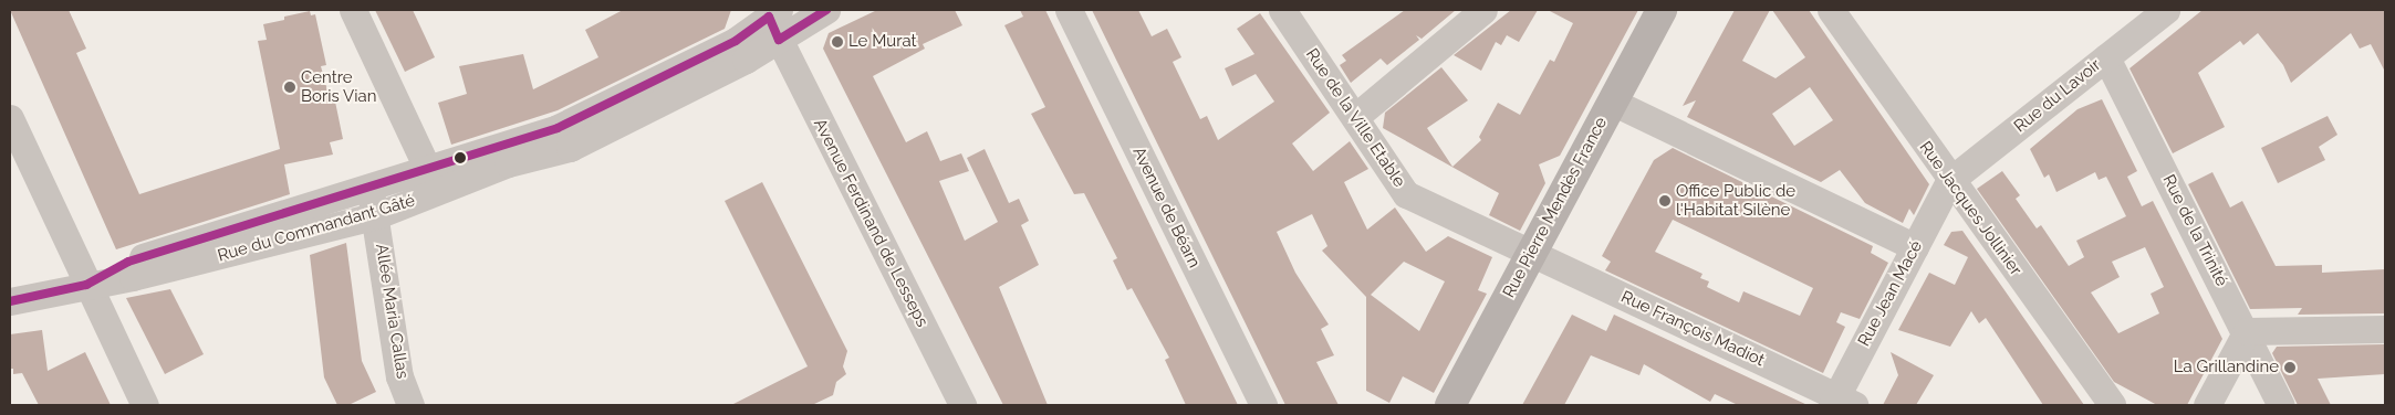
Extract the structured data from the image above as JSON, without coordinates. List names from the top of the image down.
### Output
{
  "streets": {
    "main road": ["Rue Pierre Mendès France"],
    "street": [
      "Rue du Lavoir",
      "Rue de la Ville Etable",
      "Avenue de Béarn",
      "Rue Jacques Jollinier",
      "Avenue Ferdinand de Lesseps",
      "Rue du Commandant Gâté",
      "Rue de la Trinité",
      "Rue Jean Macé",
      "Allée Maria Callas",
      "Rue François Madiot"
    ]
  },
  "crossings": [
    ["Rue du Lavoir", "Rue Jacques Jollinier"],
    ["Rue du Lavoir", "Rue de la Trinité"],
    ["Rue du Lavoir", "Rue Jean Macé"],
    ["Rue de la Ville Etable", "Rue Pierre Mendès France"],
    ["Rue de la Ville Etable", "Rue François Madiot"],
    ["Rue Pierre Mendès France", "Rue François Madiot"],
    ["Rue Jacques Jollinier", "Rue Jean Macé"],
    ["Avenue Ferdinand de Lesseps", "Rue du Commandant Gâté"],
    ["Rue du Commandant Gâté", "Allée Maria Callas"],
    ["Rue Jean Macé", "Rue François Madiot"]
  ],
  "places": [
    "Le Murat",
    "Centre Boris Vian",
    "Office Public de l'Habitat Silène",
    "La Grillandine"
  ]
}
